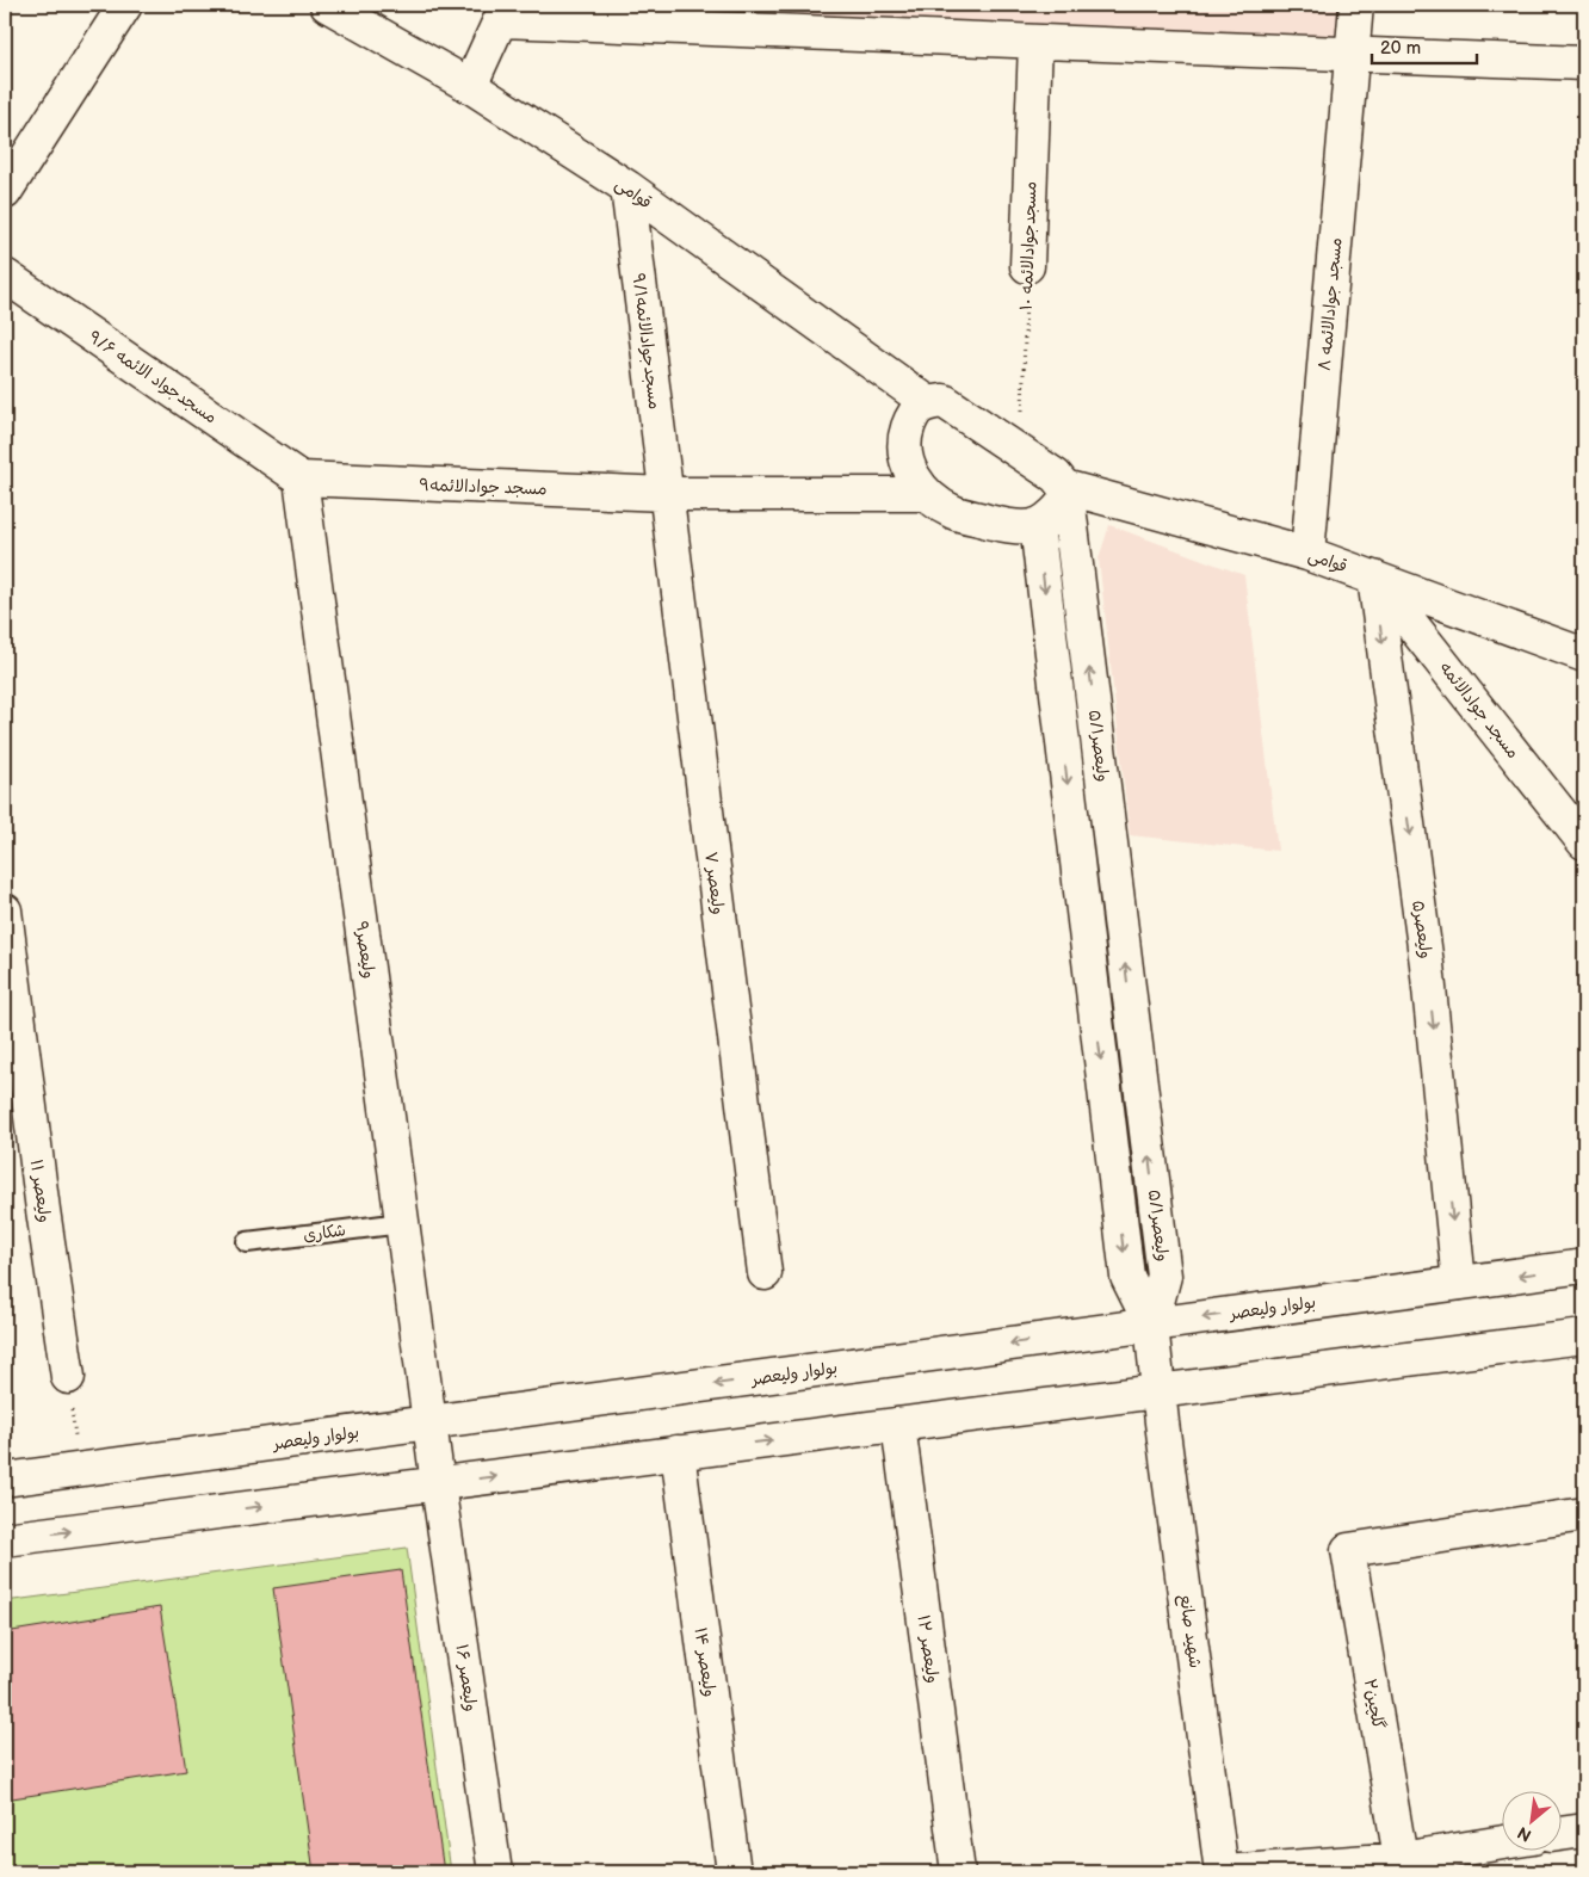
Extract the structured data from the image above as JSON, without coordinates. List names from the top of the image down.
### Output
{
  "streets": {
    "street": [
      "قوامی",
      "مسجدجوادالائمه ۱۰",
      "۸ مسجد جوادالائمه",
      "مسجدجوادالائمه۹/۱",
      "مسجدجواد الائمه ۹/۶",
      "مسجد جوادالائمه۹",
      "مسجد جوادالائمه",
      "ولیعصر۵/۱",
      "ولیعصر ۷",
      "ولیعصر۵",
      "ولیعصر۹",
      "ولیعصر ۱۱",
      "بولوار ولیعصر",
      "شهید صانع",
      "ولیعصر ۱۲",
      "ولیعصر ۱۴",
      "ولیعصر ۱۶",
      "گلچین۲"
    ],
    "lane": ["شکاری"]
  },
  "crossings": [
    ["قوامی", "۸ مسجد جوادالائمه"],
    ["قوامی", "مسجدجوادالائمه۹/۱"],
    ["قوامی", "مسجد جوادالائمه"],
    ["قوامی", "ولیعصر۵/۱"],
    ["قوامی", "ولیعصر۵"],
    ["مسجدجوادالائمه۹/۱", "مسجد جوادالائمه۹"],
    ["مسجدجوادالائمه۹/۱", "ولیعصر ۷"],
    ["مسجدجواد الائمه ۹/۶", "مسجد جوادالائمه۹"],
    ["مسجدجواد الائمه ۹/۶", "ولیعصر۹"],
    ["مسجد جوادالائمه۹", "ولیعصر ۷"],
    ["مسجد جوادالائمه۹", "ولیعصر۹"],
    ["مسجد جوادالائمه", "ولیعصر۵"],
    ["ولیعصر۵/۱", "بولوار ولیعصر"],
    ["ولیعصر۵/۱", "شهید صانع"],
    ["ولیعصر۵", "بولوار ولیعصر"],
    ["ولیعصر۹", "شکاری"],
    ["ولیعصر۹", "بولوار ولیعصر"],
    ["ولیعصر۹", "ولیعصر ۱۶"],
    ["بولوار ولیعصر", "شهید صانع"],
    ["بولوار ولیعصر", "ولیعصر ۱۶"]
  ],
  "one_way": ["ولیعصر۵"],
  "scale_bar": "20 m",
  "north": "bottom left"
}
